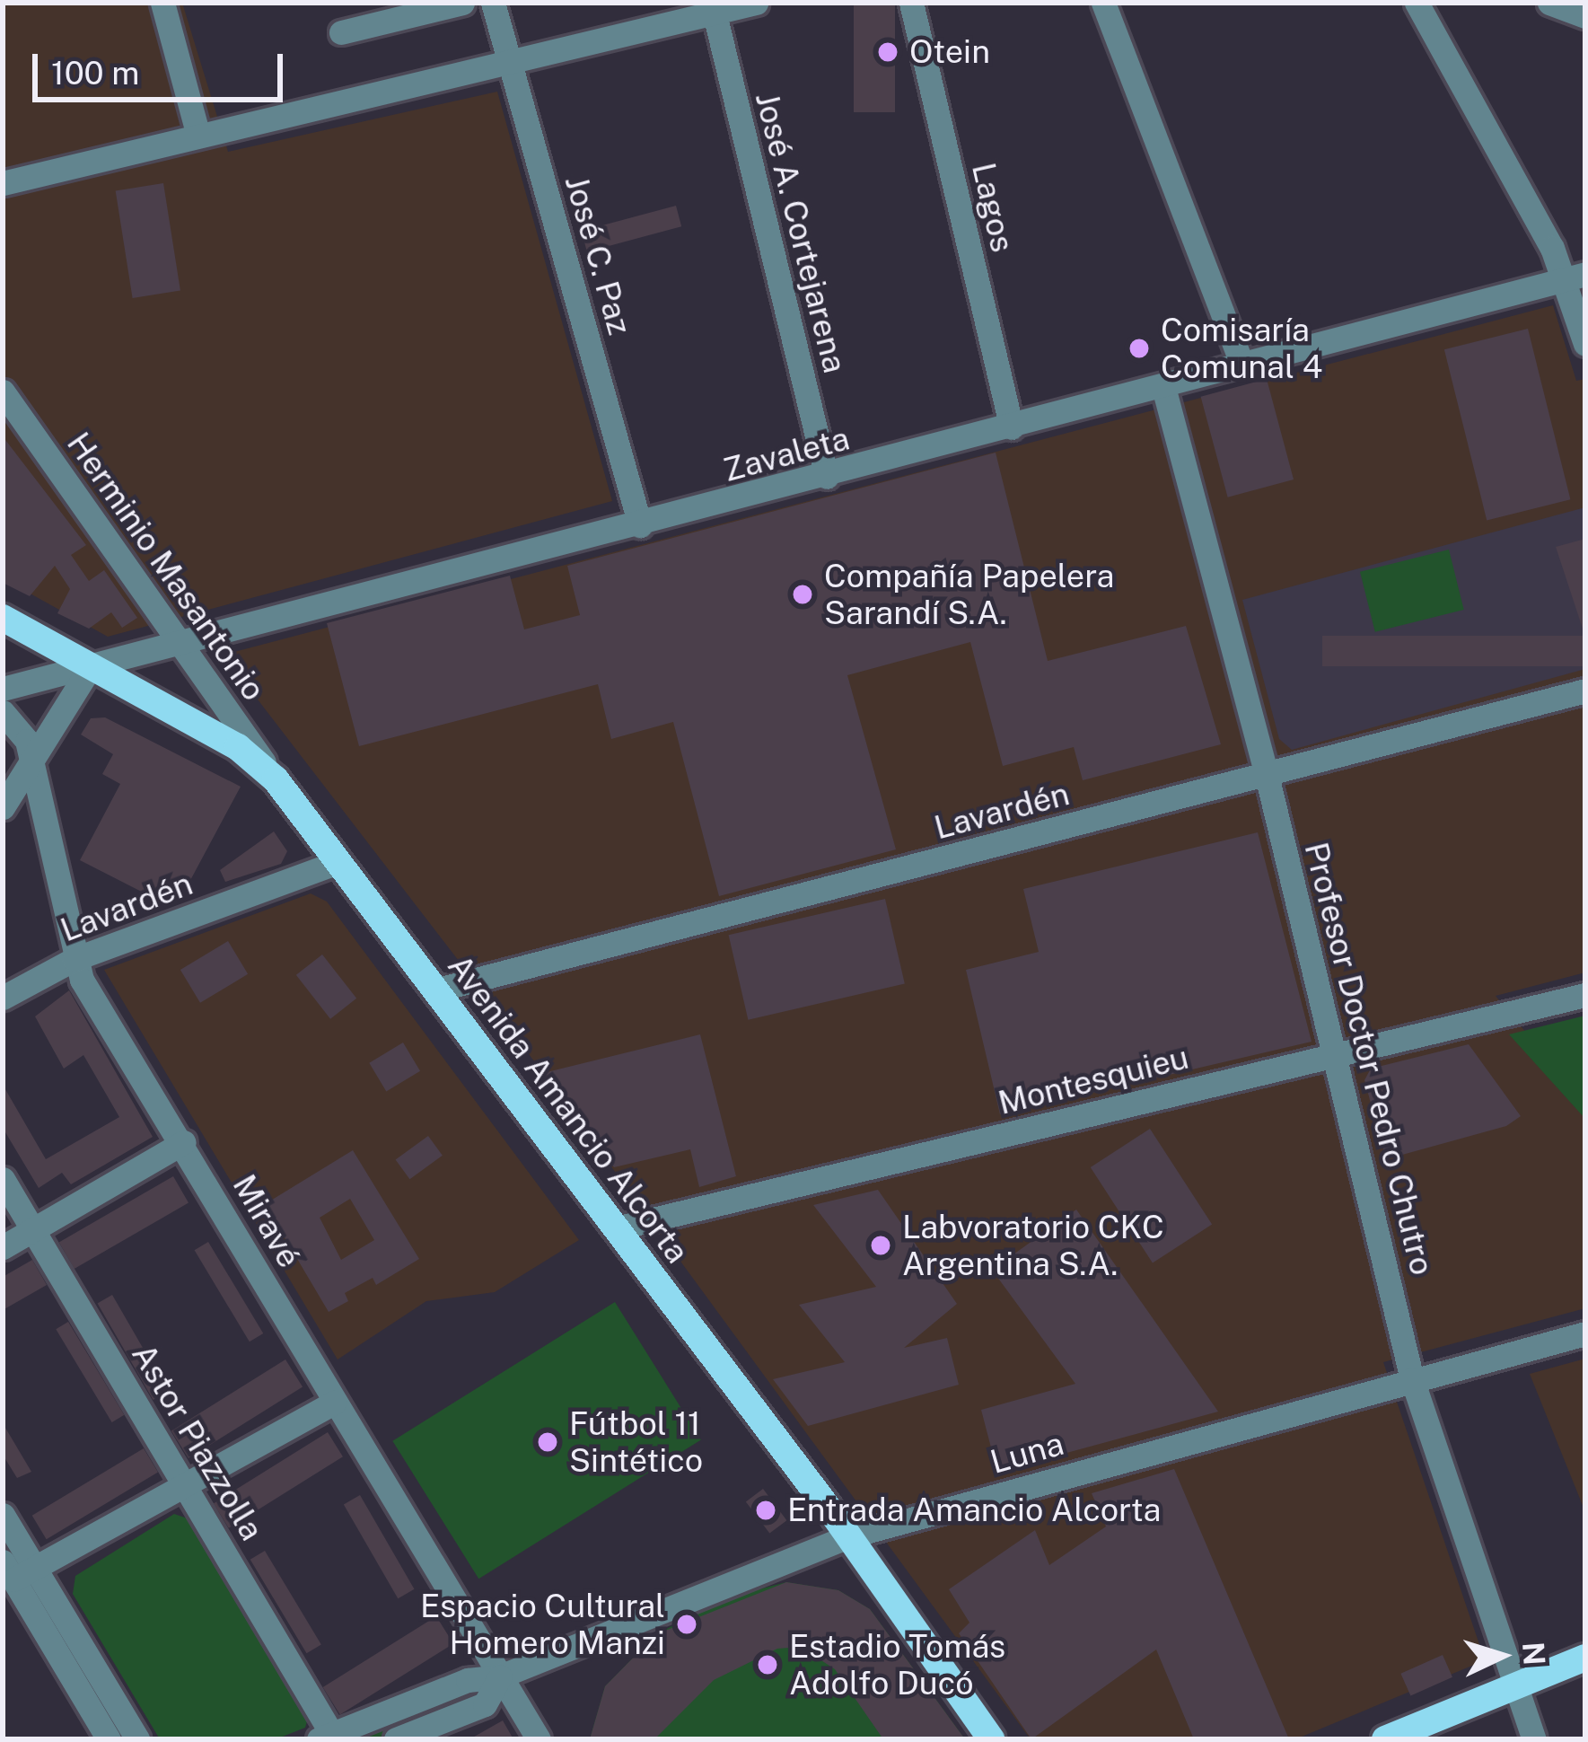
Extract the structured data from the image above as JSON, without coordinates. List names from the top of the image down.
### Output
{
  "streets": {
    "main road": ["Avenida Amancio Alcorta"],
    "street": [
      "Lagos",
      "José A. Cortejarena",
      "José C. Paz",
      "Zavaleta",
      "Herminio Masantonio",
      "Lavardén",
      "Profesor Doctor Pedro Chutro",
      "Montesquieu",
      "Miravé",
      "Astor Piazzolla",
      "Luna"
    ]
  },
  "crossings": [
    ["Lagos", "Zavaleta"],
    ["José A. Cortejarena", "Zavaleta"],
    ["José C. Paz", "Zavaleta"],
    ["Zavaleta", "Herminio Masantonio"],
    ["Zavaleta", "Profesor Doctor Pedro Chutro"],
    ["Zavaleta", "Avenida Amancio Alcorta"],
    ["Herminio Masantonio", "Avenida Amancio Alcorta"],
    ["Lavardén", "Profesor Doctor Pedro Chutro"],
    ["Lavardén", "Avenida Amancio Alcorta"],
    ["Lavardén", "Miravé"],
    ["Profesor Doctor Pedro Chutro", "Montesquieu"],
    ["Profesor Doctor Pedro Chutro", "Luna"],
    ["Montesquieu", "Avenida Amancio Alcorta"],
    ["Avenida Amancio Alcorta", "Luna"],
    ["Miravé", "Luna"],
    ["Astor Piazzolla", "Luna"]
  ],
  "places": [
    "Otein",
    "Comisaría Comunal 4",
    "Compañía Papelera Sarandí S.A.",
    "Labvoratorio CKC Argentina S.A.",
    "Fútbol 11 Sintético",
    "Entrada Amancio Alcorta",
    "Espacio Cultural Homero Manzi",
    "Estadio Tomás Adolfo Ducó"
  ],
  "scale_bar": "100 m",
  "north": "right"
}
